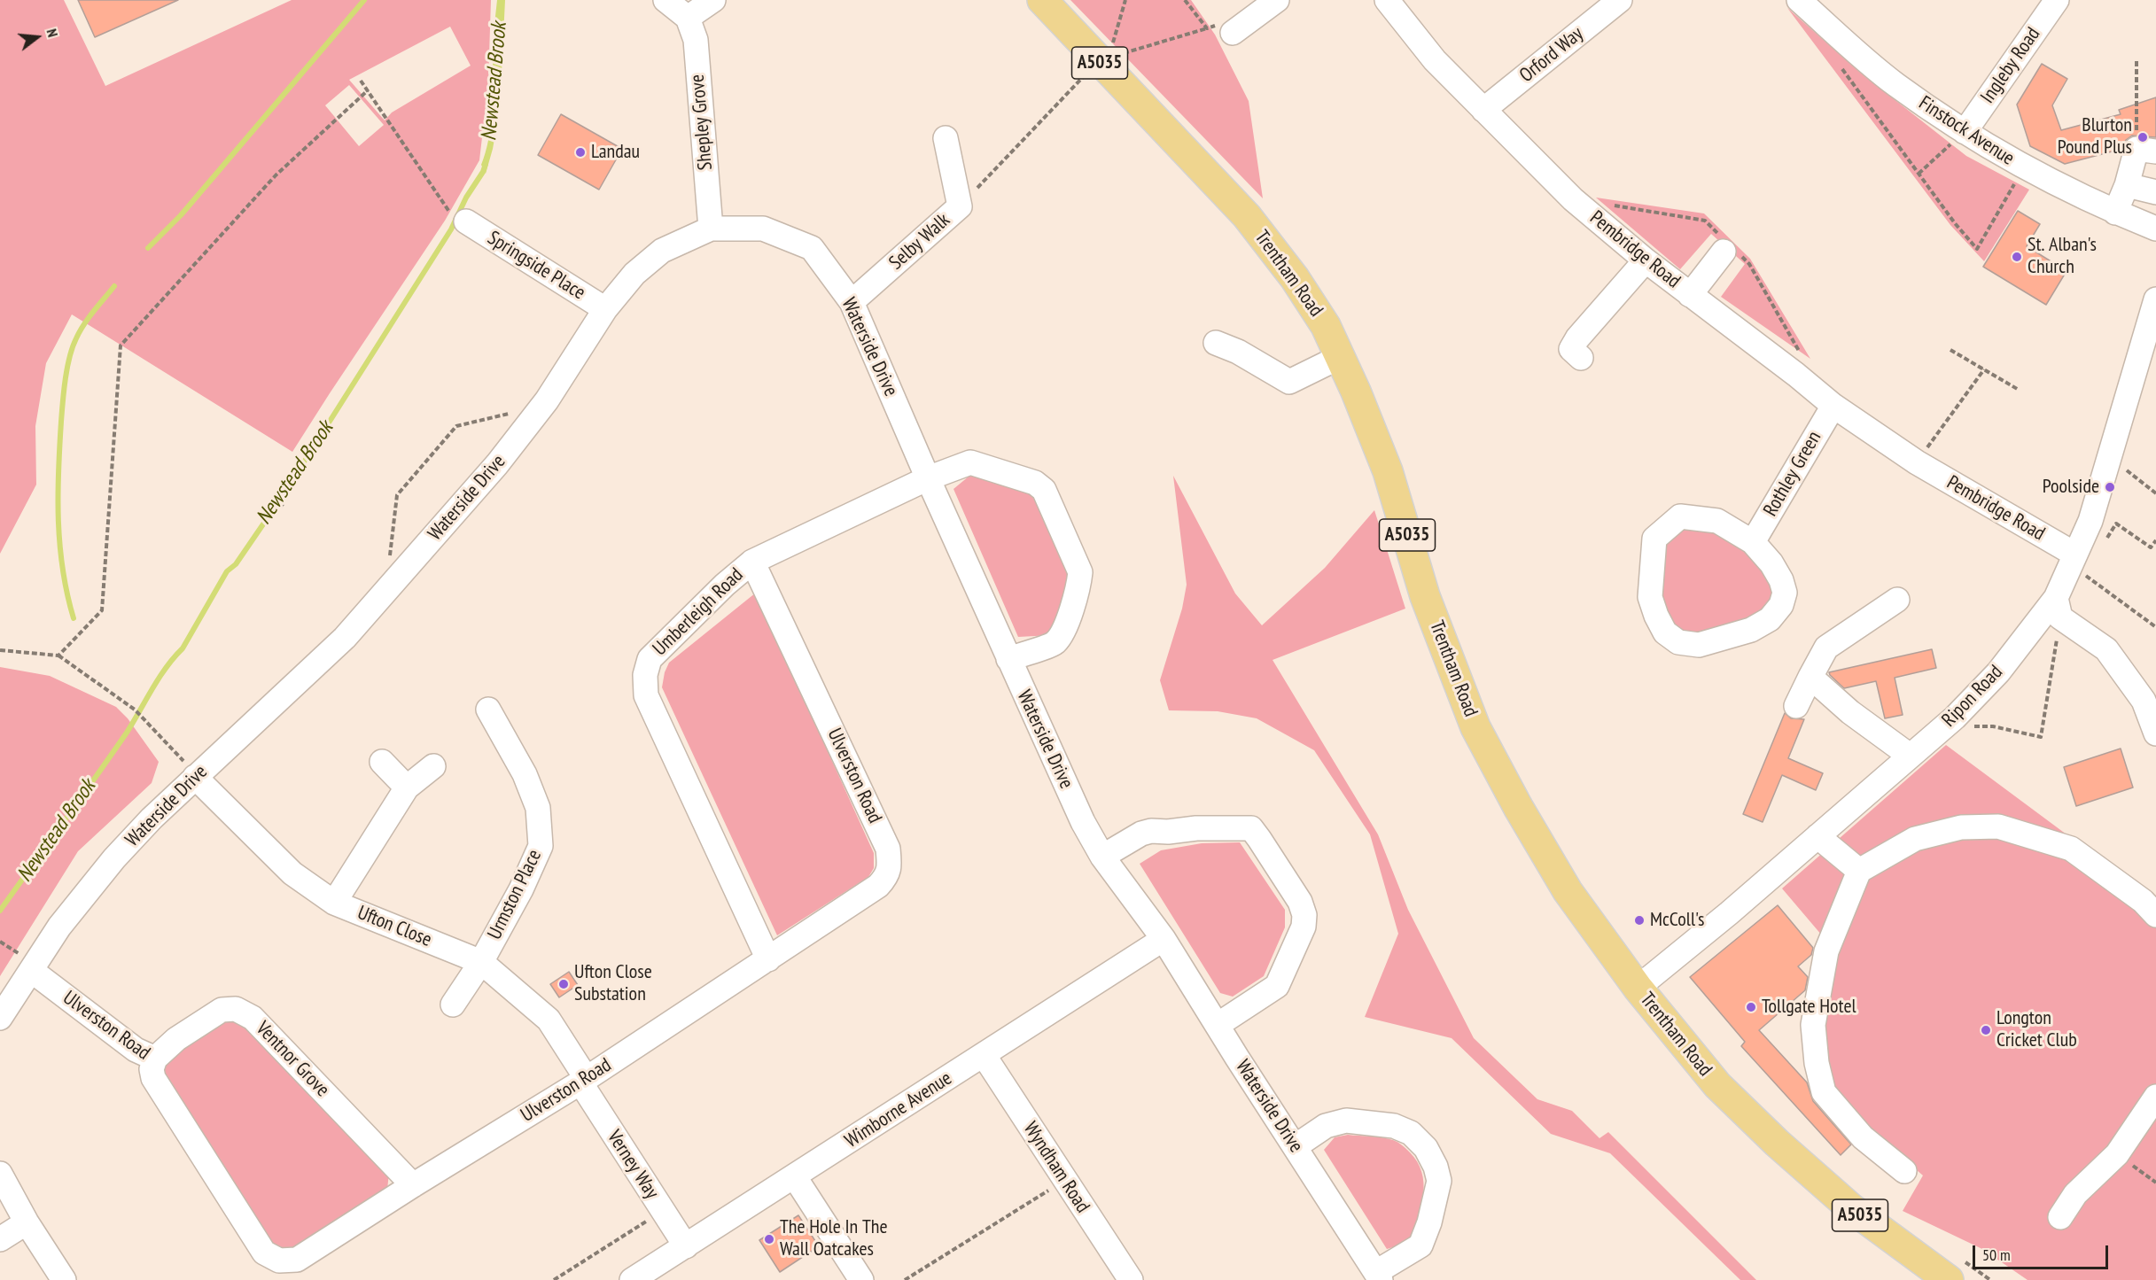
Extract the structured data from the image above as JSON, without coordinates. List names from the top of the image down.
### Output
{
  "streets": {
    "main road": ["A5035", "Trentham Road"],
    "street": [
      "Orford Way",
      "Ingleby Road",
      "Shepley Grove",
      "Finstock Avenue",
      "Selby Walk",
      "Pembridge Road",
      "Springside Place",
      "Waterside Drive",
      "Rothley Green",
      "Umberleigh Road",
      "Ripon Road",
      "Ulverston Road",
      "Urmston Place",
      "Ufton Close",
      "Ventnor Grove",
      "Wimborne Avenue",
      "Verney Way",
      "Wyndham Road"
    ]
  },
  "crossings": [
    ["Orford Way", "Pembridge Road"],
    ["Ingleby Road", "Finstock Avenue"],
    ["Shepley Grove", "Waterside Drive"],
    ["Selby Walk", "Waterside Drive"],
    ["Pembridge Road", "Rothley Green"],
    ["Pembridge Road", "Ripon Road"],
    ["Springside Place", "Waterside Drive"],
    ["Trentham Road", "Ripon Road"],
    ["Waterside Drive", "Umberleigh Road"],
    ["Waterside Drive", "Ulverston Road"],
    ["Waterside Drive", "Ufton Close"],
    ["Waterside Drive", "Wimborne Avenue"],
    ["Umberleigh Road", "Ulverston Road"],
    ["Ulverston Road", "Ufton Close"],
    ["Ulverston Road", "Ventnor Grove"],
    ["Ulverston Road", "Verney Way"],
    ["Urmston Place", "Ufton Close"],
    ["Ufton Close", "Verney Way"],
    ["Wimborne Avenue", "Verney Way"],
    ["Wimborne Avenue", "Wyndham Road"]
  ],
  "water": ["Newstead Brook"],
  "places": [
    "Blurton Pound Plus",
    "Landau",
    "St. Alban's Church",
    "Poolside",
    "McColl's",
    "Ufton Close Substation",
    "Tollgate Hotel",
    "Longton Cricket Club",
    "The Hole In The Wall Oatcakes"
  ],
  "scale_bar": "50 m",
  "north": "right"
}
